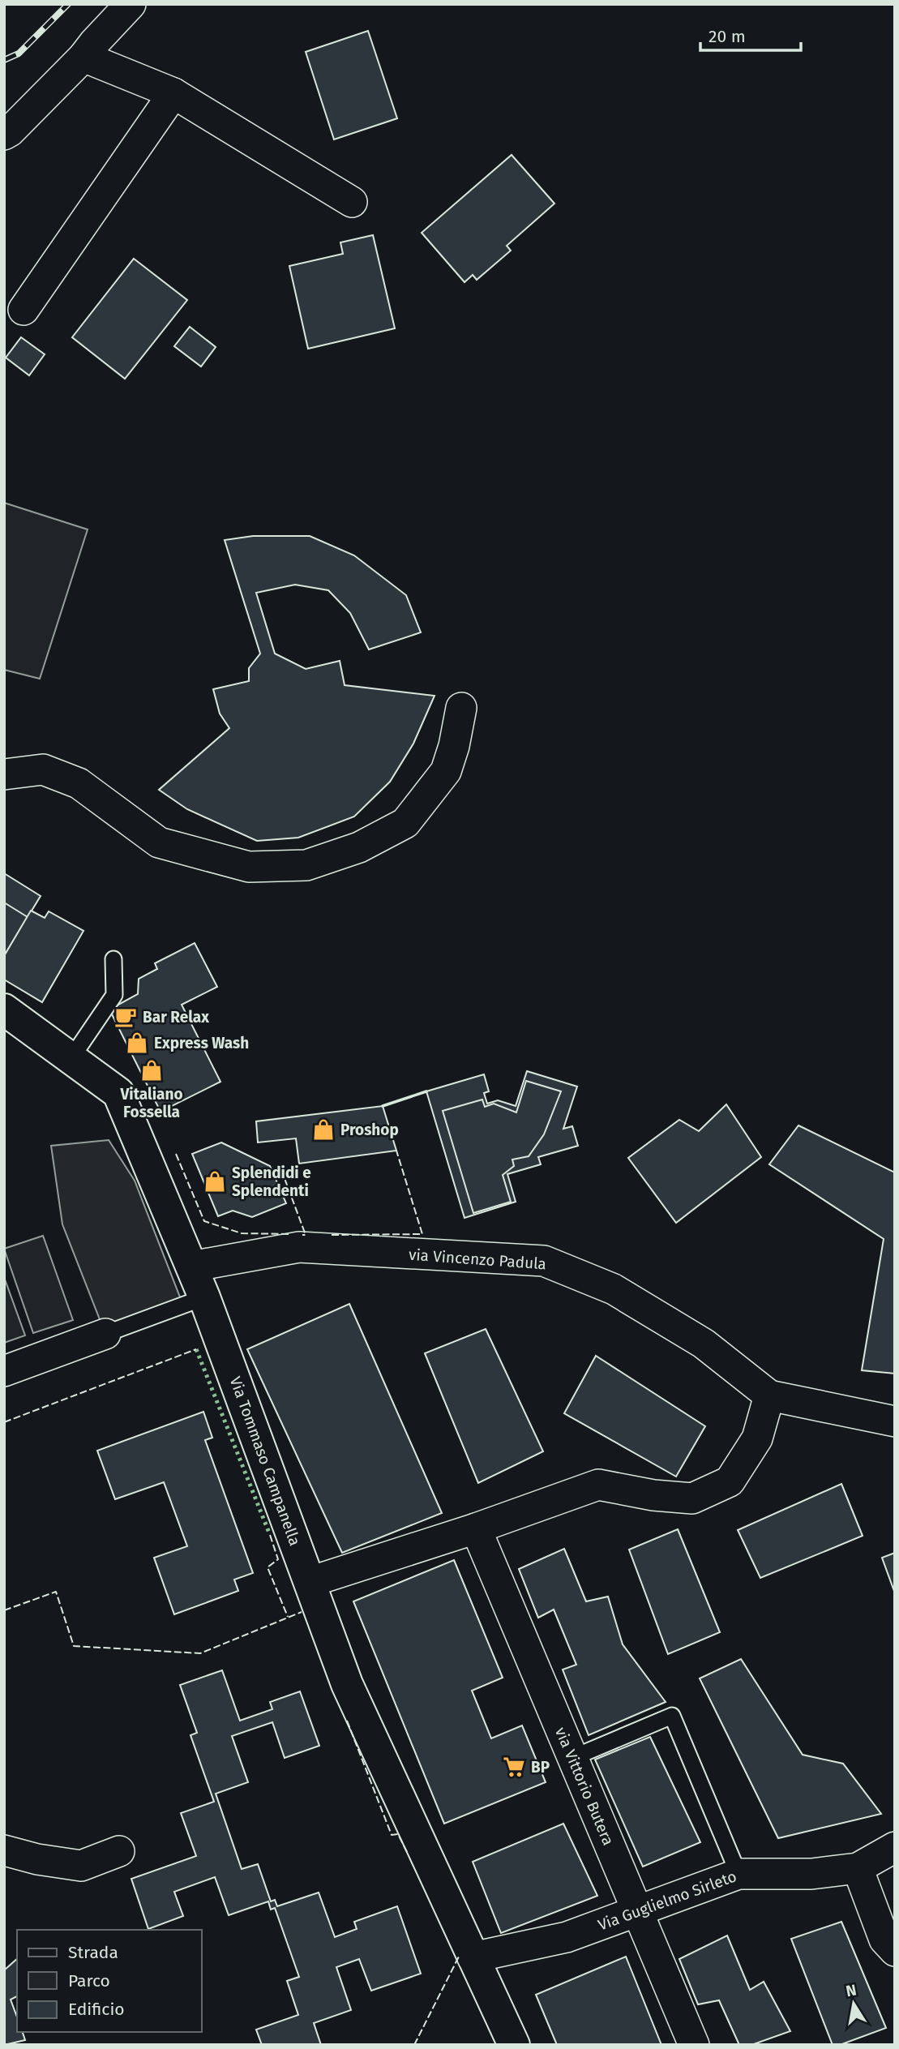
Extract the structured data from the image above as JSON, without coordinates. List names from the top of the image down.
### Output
{
  "streets": {
    "street": [
      "via Vincenzo Padula",
      "Via Tommaso Campanella",
      "via Vittorio Butera",
      "Via Guglielmo Sirleto"
    ]
  },
  "crossings": [
    ["via Vincenzo Padula", "Via Tommaso Campanella"],
    ["Via Tommaso Campanella", "Via Guglielmo Sirleto"],
    ["via Vittorio Butera", "Via Guglielmo Sirleto"]
  ],
  "places": {
    "cafe": ["Bar Relax"],
    "shop": [
      "Express Wash",
      "Vitaliano Fossella",
      "Proshop",
      "Splendidi e Splendenti"
    ],
    "supermarket": ["BP"]
  },
  "legend": ["Strada", "Parco", "Edificio"],
  "scale_bar": "20 m",
  "north": "top"
}
